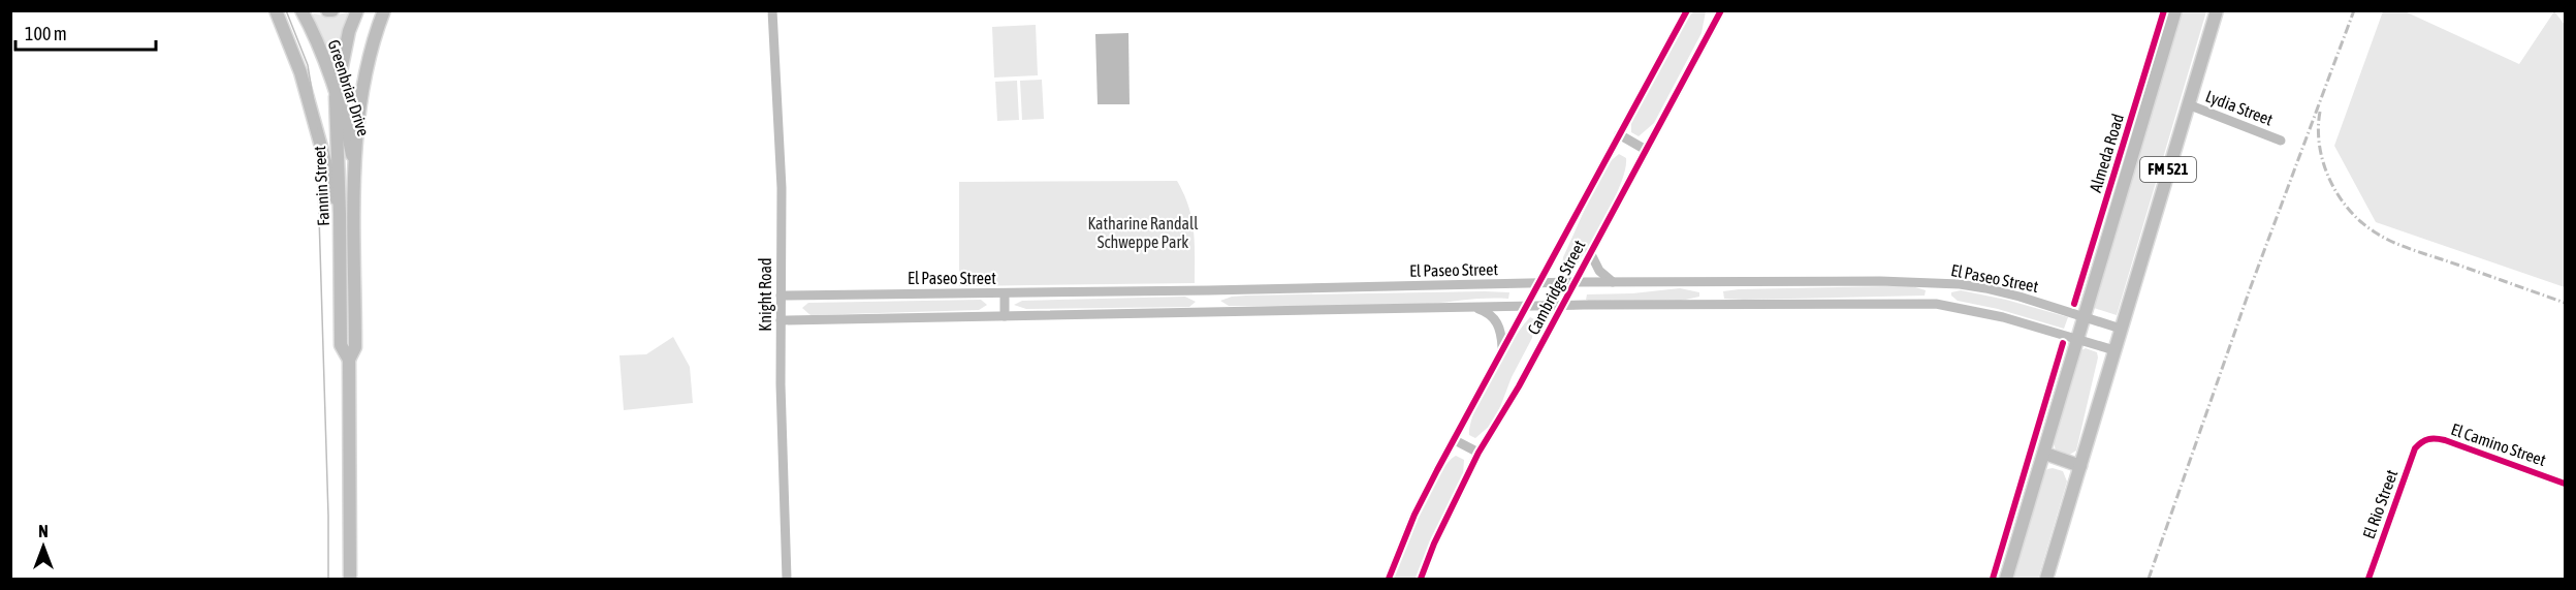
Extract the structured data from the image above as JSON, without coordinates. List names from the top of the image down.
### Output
{
  "streets": {
    "main road": [
      "Greenbriar Drive",
      "Almeda Road",
      "FM 521",
      "Fannin Street"
    ],
    "street": [
      "Lydia Street",
      "El Paseo Street",
      "Cambridge Street",
      "Knight Road",
      "El Camino Street",
      "El Rio Street"
    ]
  },
  "crossings": [
    ["Greenbriar Drive", "Fannin Street"],
    ["Lydia Street", "FM 521"],
    ["Almeda Road", "El Paseo Street"],
    ["FM 521", "El Paseo Street"],
    ["El Paseo Street", "Cambridge Street"],
    ["El Paseo Street", "Knight Road"],
    ["El Camino Street", "El Rio Street"]
  ],
  "parks": ["Katharine Randall Schweppe Park"],
  "scale_bar": "100 m",
  "north": "top"
}
